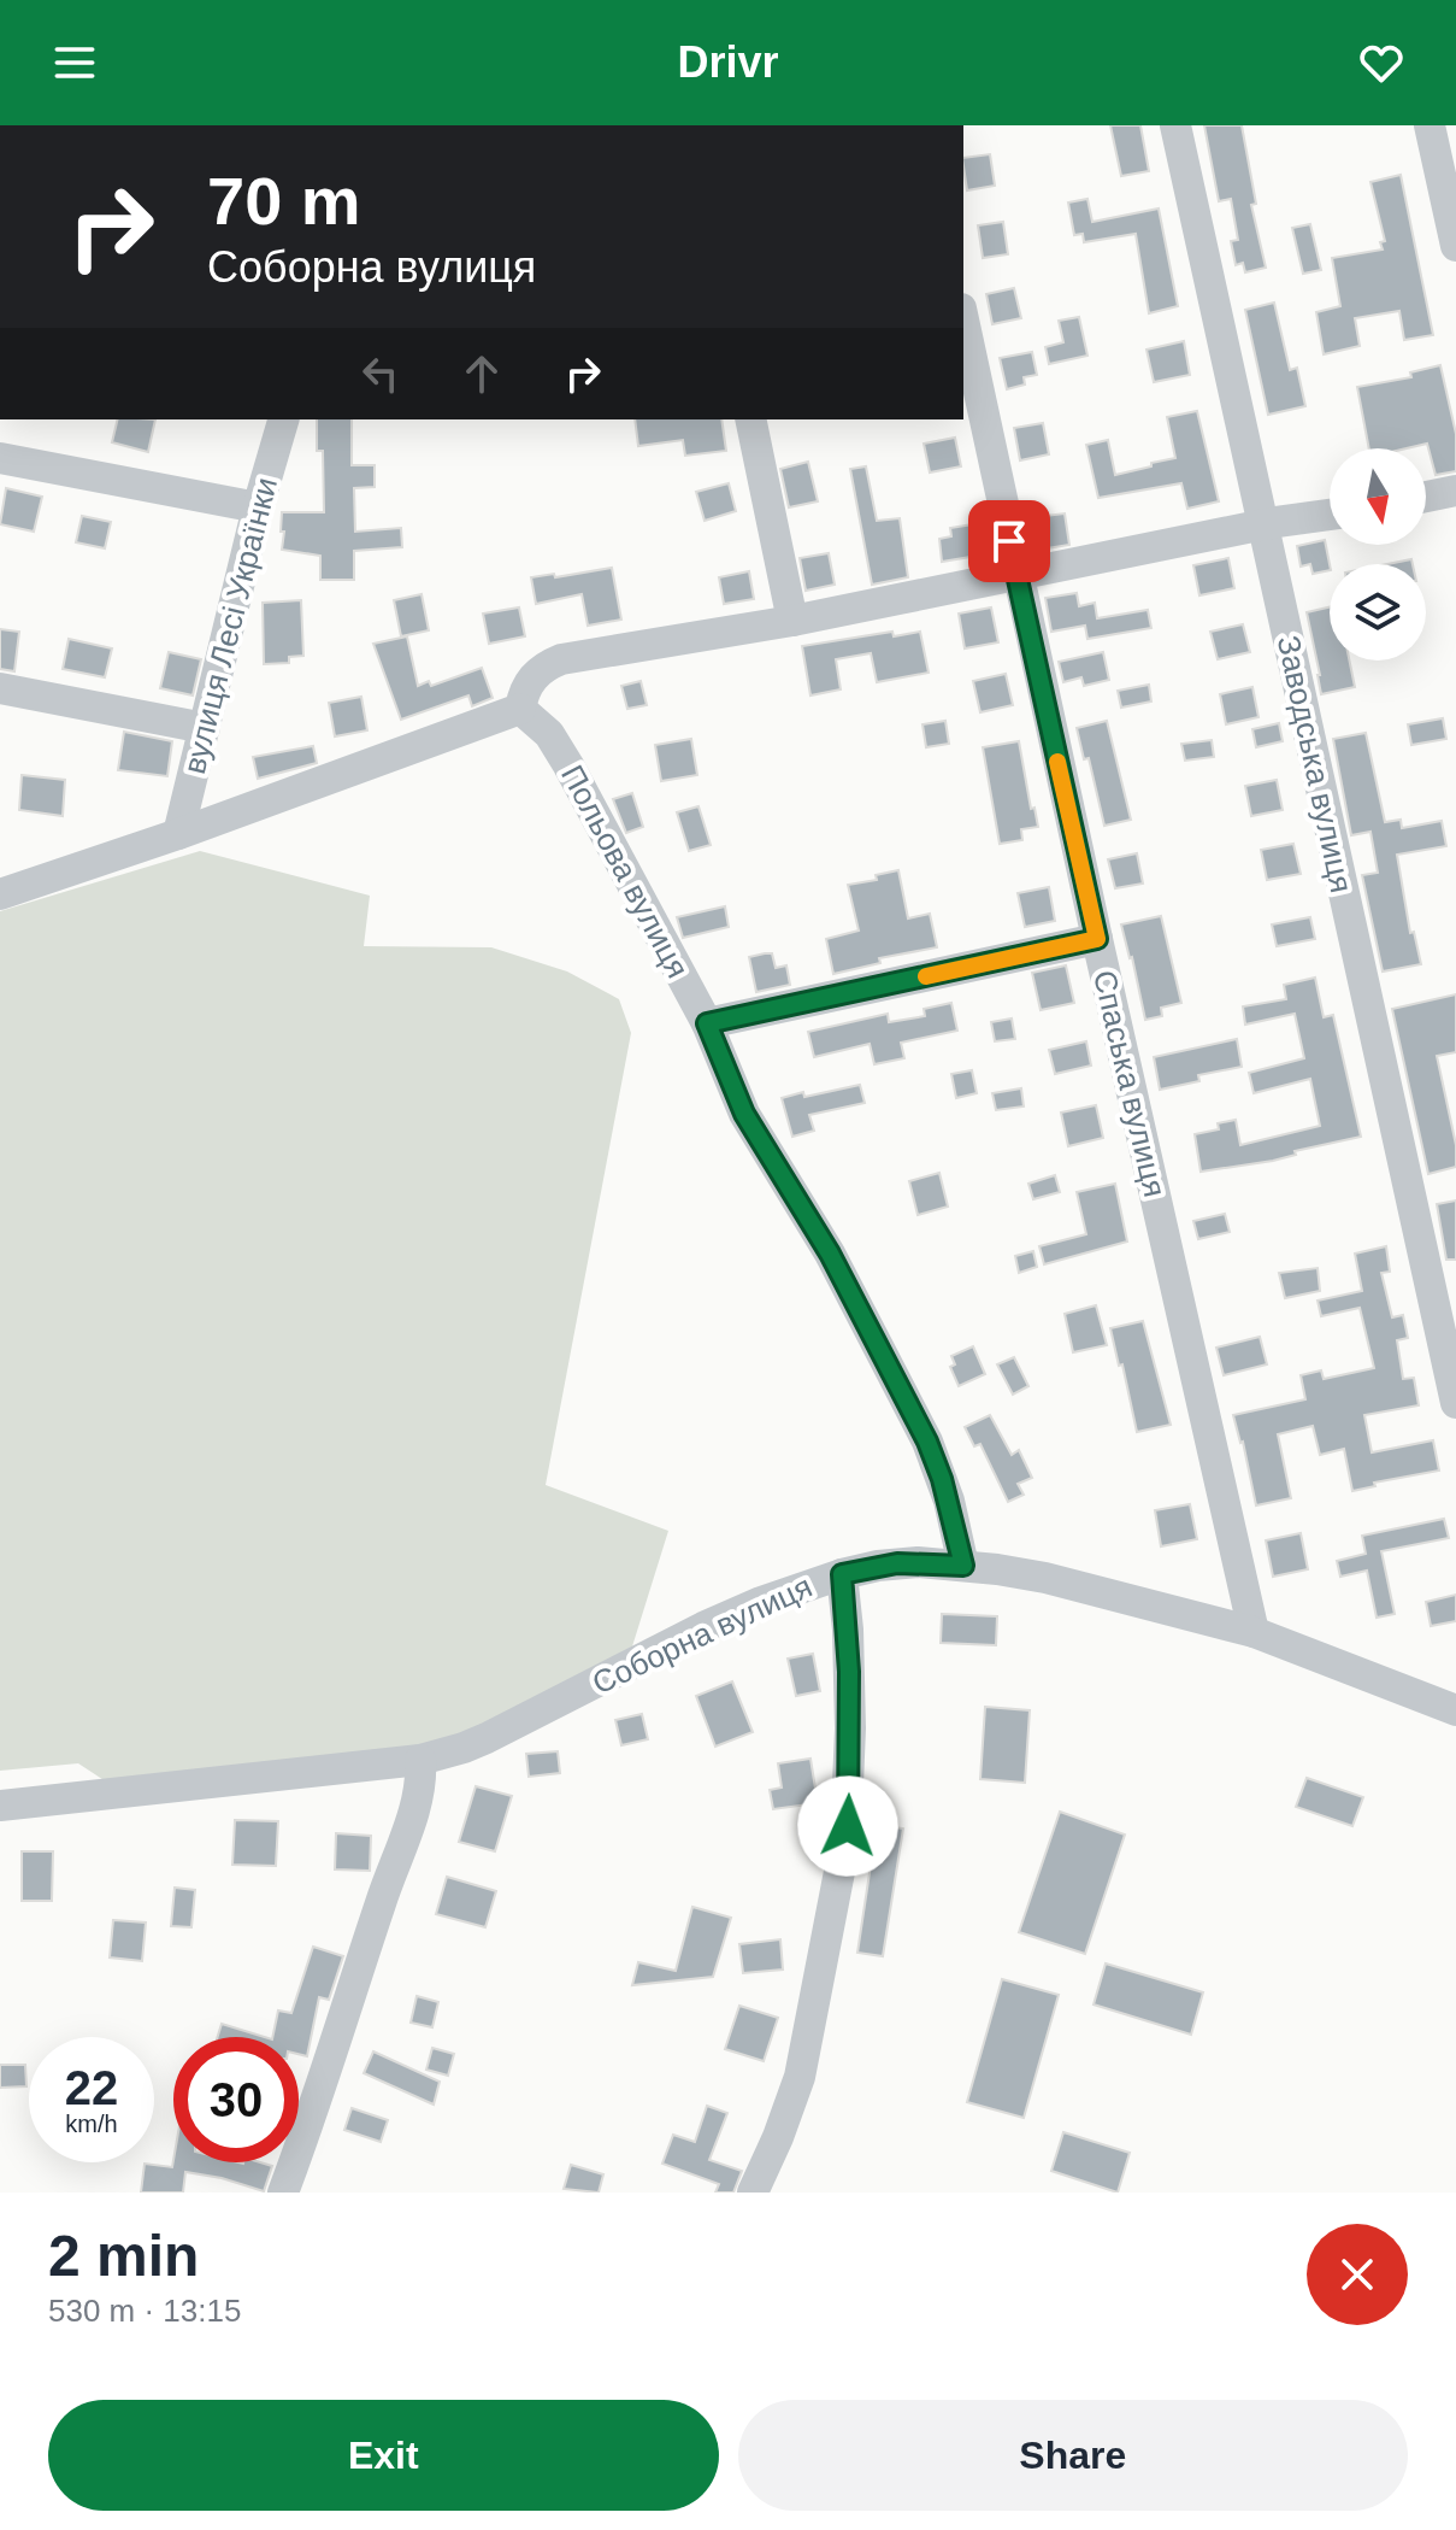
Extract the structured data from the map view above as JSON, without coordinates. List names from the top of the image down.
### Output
{
  "streets": {
    "street": [
      "вулиця Лесі Українки",
      "Заводська вулиця",
      "Польова вулиця",
      "Спаська вулиця",
      "Соборна вулиця"
    ]
  },
  "crossings": [
    ["Польова вулиця", "Соборна вулиця"],
    ["Спаська вулиця", "Соборна вулиця"]
  ],
  "north": "bottom",
  "page": {
    "header": "Drivr",
    "turn": ["70 m", "Соборна вулиця"],
    "speed": "22 km/h",
    "limit": "30",
    "heading": ["2 min", "530 m · 13:15"],
    "buttons": ["Exit", "Share"]
  }
}
